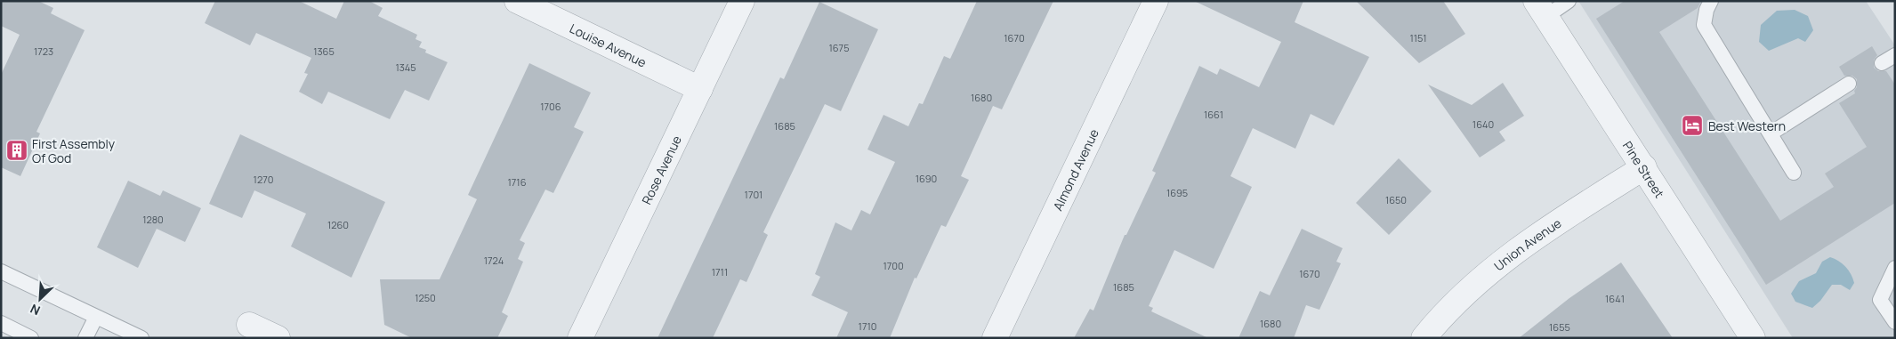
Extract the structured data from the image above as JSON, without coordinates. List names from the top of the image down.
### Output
{
  "streets": {
    "street": [
      "Louise Avenue",
      "Almond Avenue",
      "Pine Street",
      "Rose Avenue",
      "Union Avenue"
    ]
  },
  "crossings": [
    ["Louise Avenue", "Rose Avenue"],
    ["Pine Street", "Union Avenue"]
  ],
  "places": {
    "hotel": ["Best Western"],
    "building": ["First Assembly Of God"]
  },
  "house_numbers": [
    "1670",
    "1151",
    "1675",
    "1723",
    "1365",
    "1345",
    "1680",
    "1706",
    "1661",
    "1640",
    "1685",
    "1690",
    "1270",
    "1716",
    "1695",
    "1701",
    "1650",
    "1280",
    "1260",
    "1724",
    "1700",
    "1711",
    "1670",
    "1685",
    "1250",
    "1641",
    "1680",
    "1710",
    "1655"
  ],
  "north": "bottom left"
}
